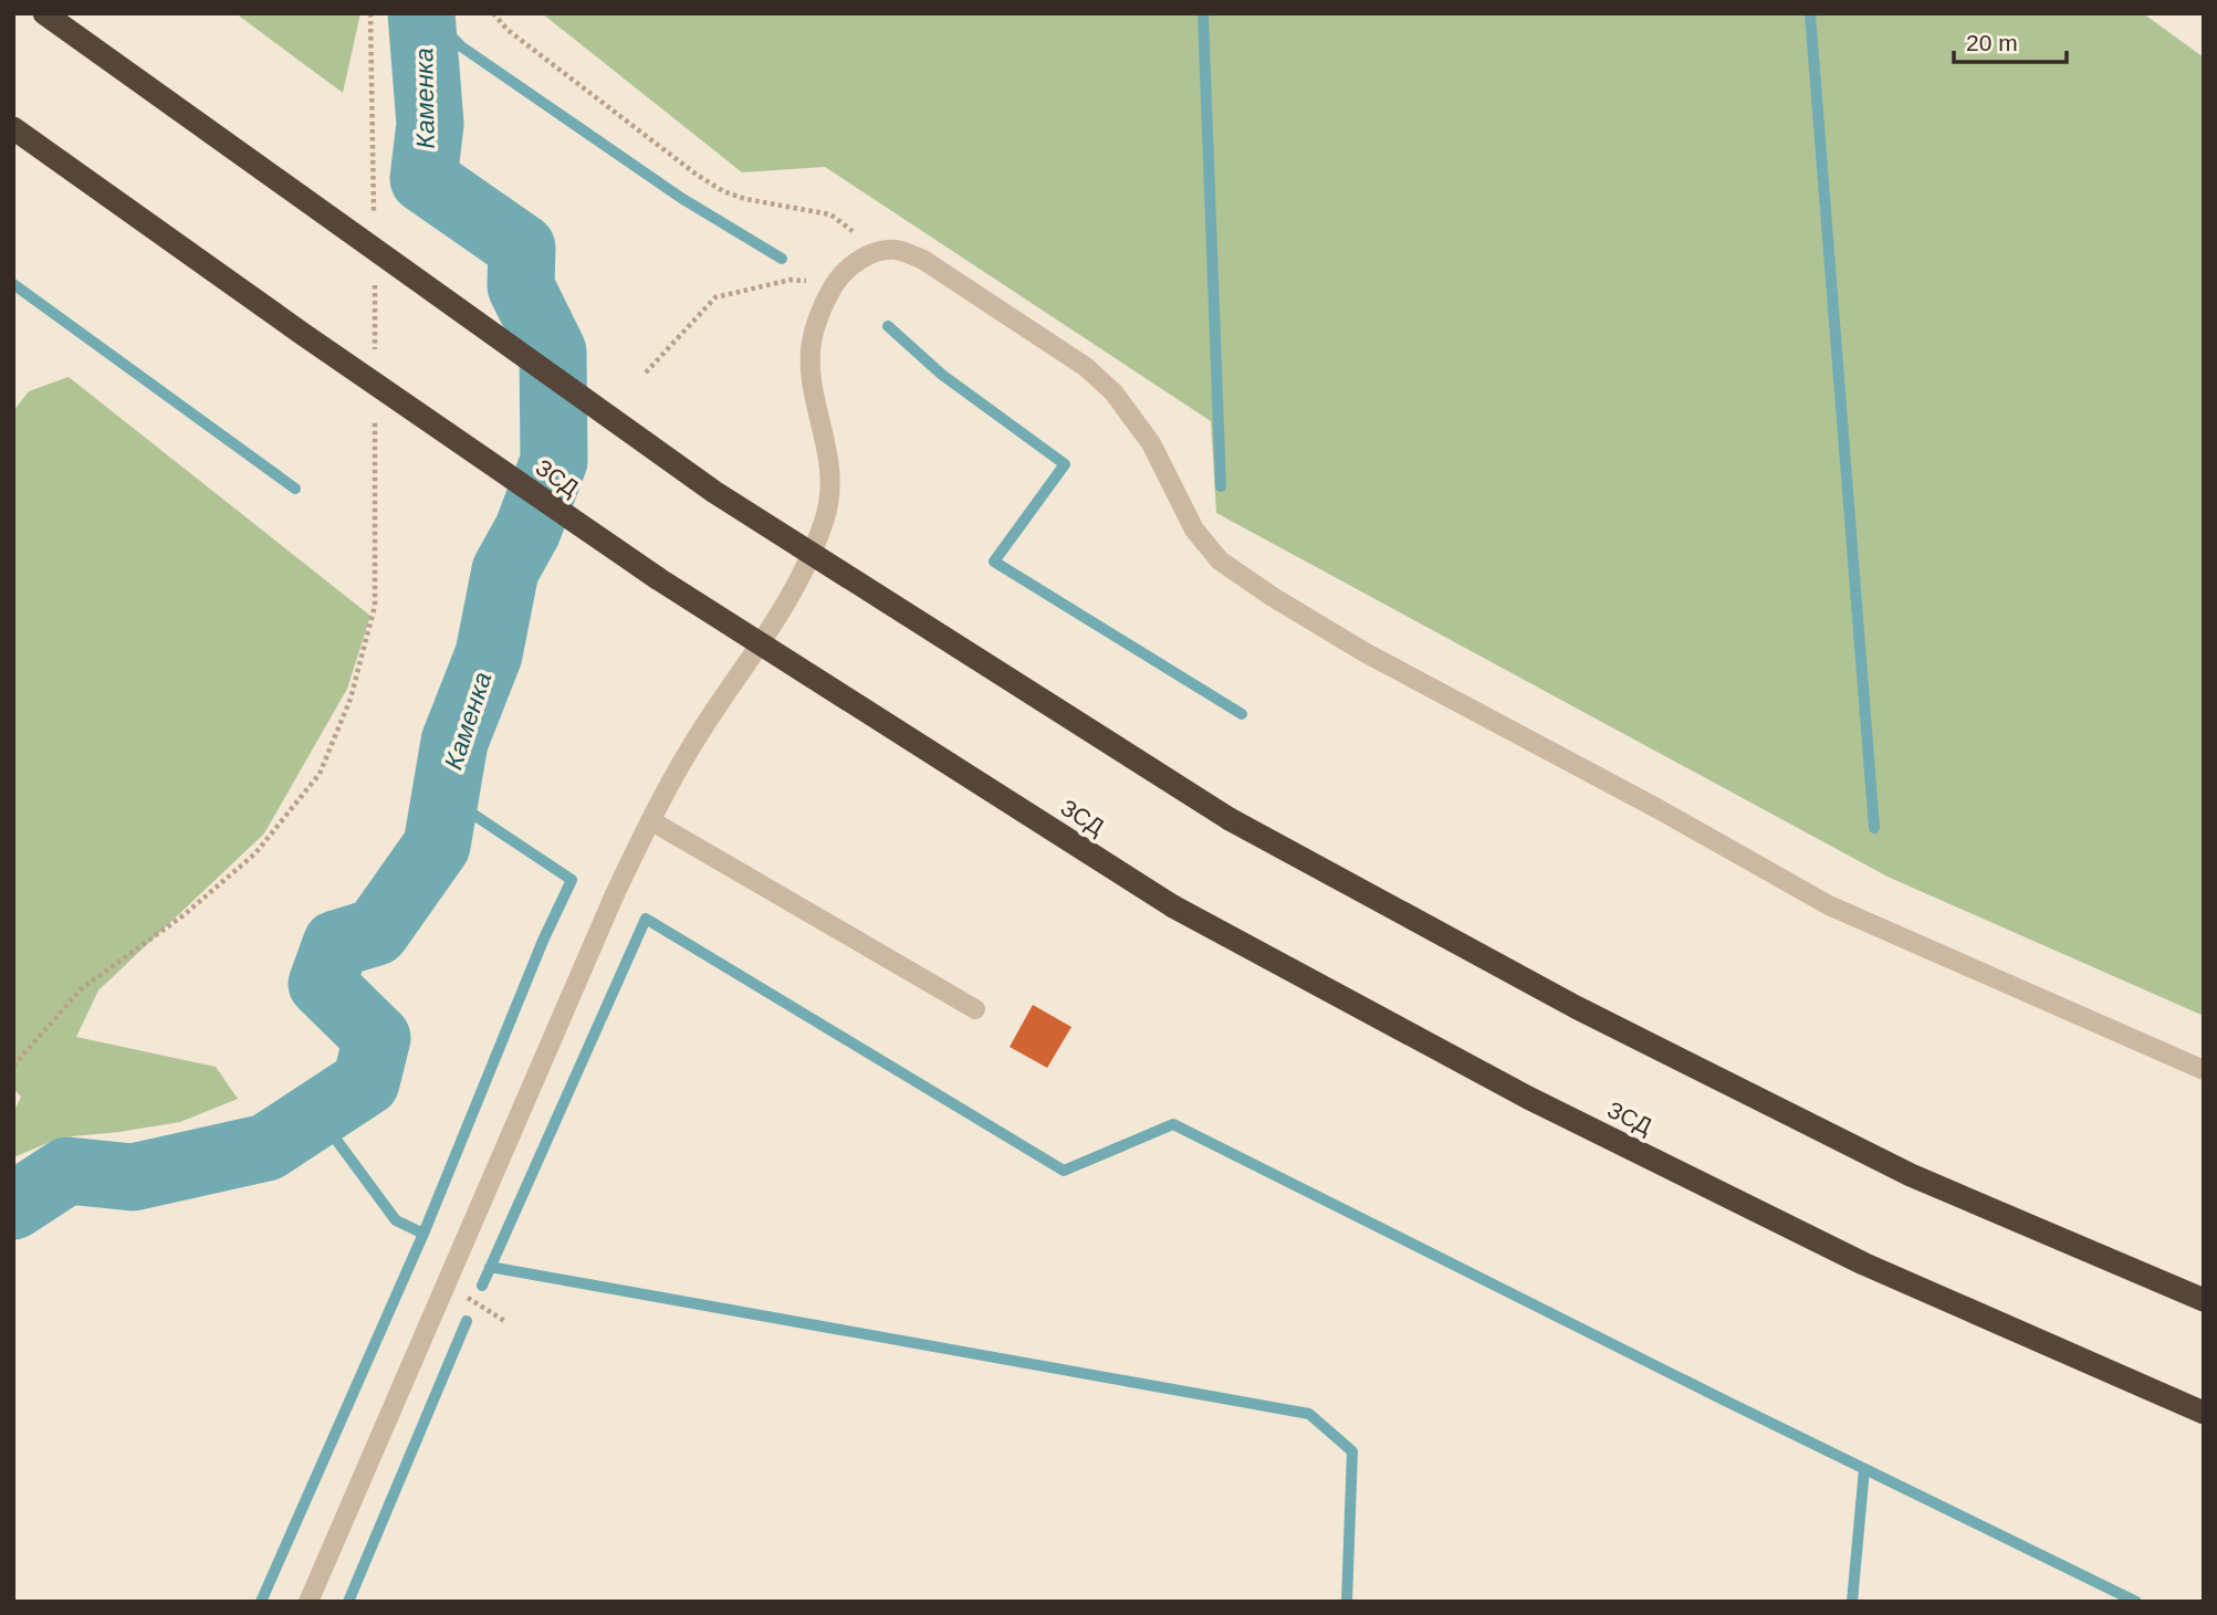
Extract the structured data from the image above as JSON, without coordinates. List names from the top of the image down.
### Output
{
  "streets": {
    "highway": ["ЗСД"]
  },
  "water": ["Каменка"],
  "scale_bar": "20 m"
}
